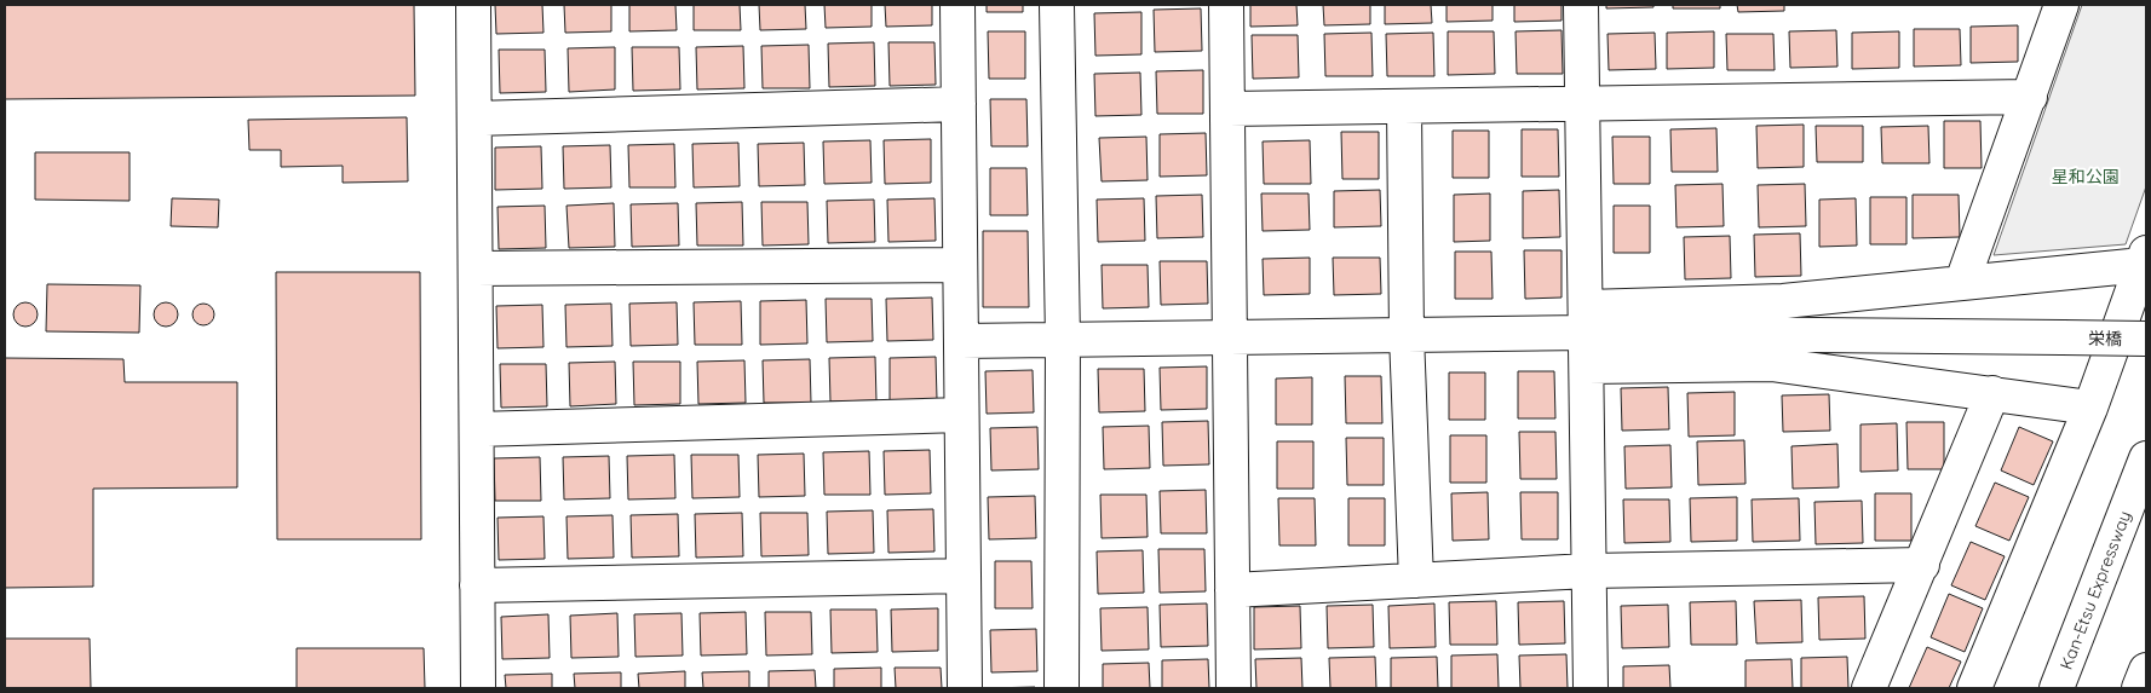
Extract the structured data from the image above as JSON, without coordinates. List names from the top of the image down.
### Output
{
  "streets": {
    "main road": ["栄橋", "Kan-Etsu Expressway"]
  },
  "parks": ["星和公園"]
}
